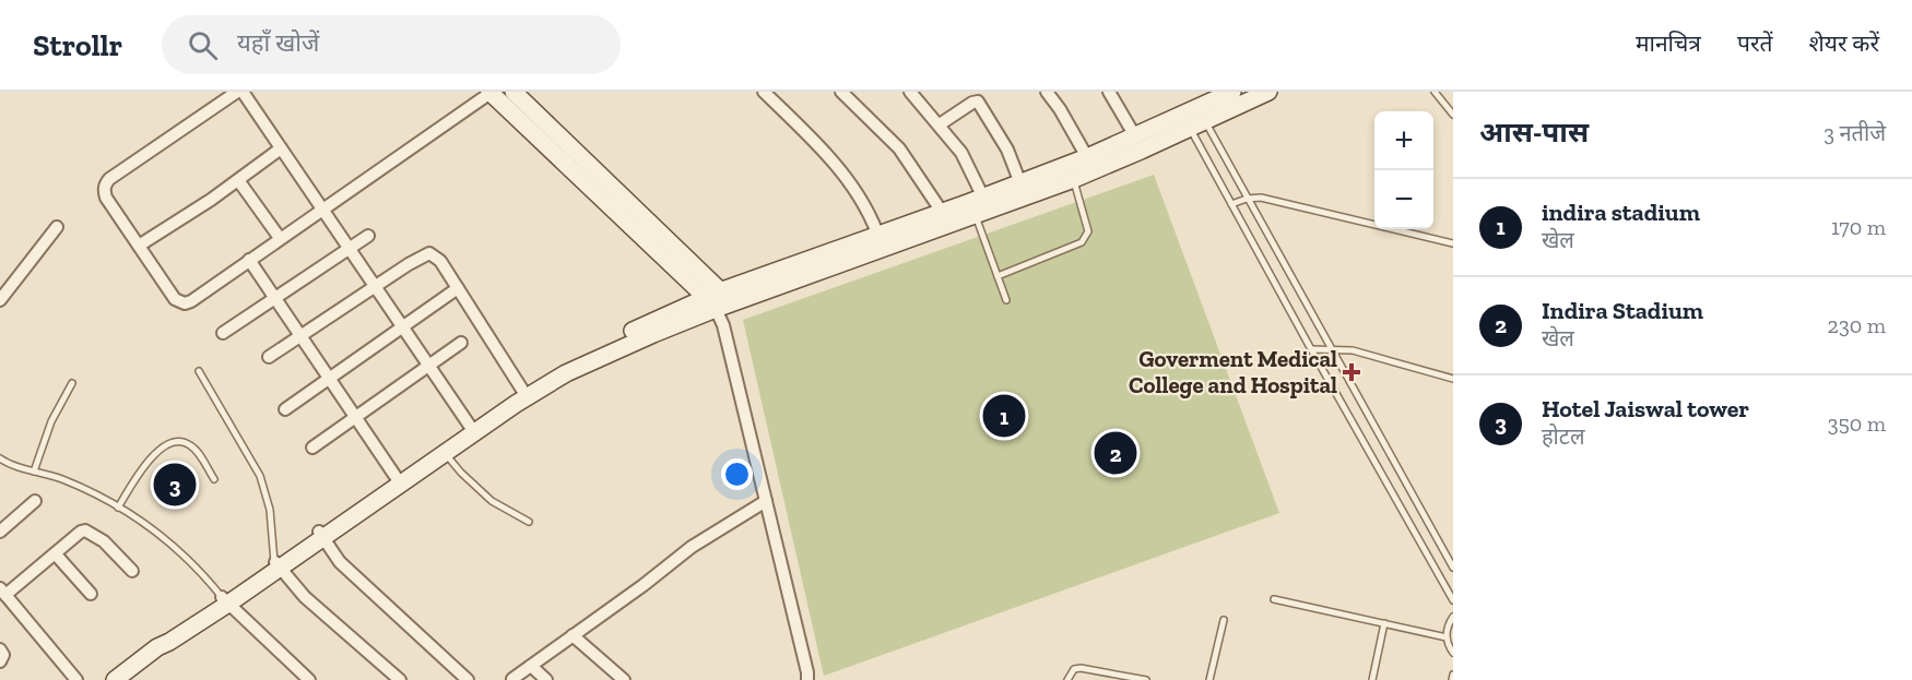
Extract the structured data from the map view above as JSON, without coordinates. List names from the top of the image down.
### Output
{
  "places": {
    "health": ["Goverment Medical College and Hospital"]
  },
  "page": {
    "header": "Strollr",
    "search": "यहाँ खोजें",
    "nav": ["मानचित्र", "परतें", "शेयर करें"],
    "heading": ["आस-पास", "3 नतीजे"],
    "map_buttons": ["+", "−"],
    "list": [
      {
        "mark": "1",
        "name": "indira stadium",
        "note": "खेल",
        "value": "170 m"
      },
      {
        "mark": "2",
        "name": "Indira Stadium",
        "note": "खेल",
        "value": "230 m"
      },
      {
        "mark": "3",
        "name": "Hotel Jaiswal tower",
        "note": "होटल",
        "value": "350 m"
      }
    ],
    "pins": ["1", "2", "3"]
  }
}
